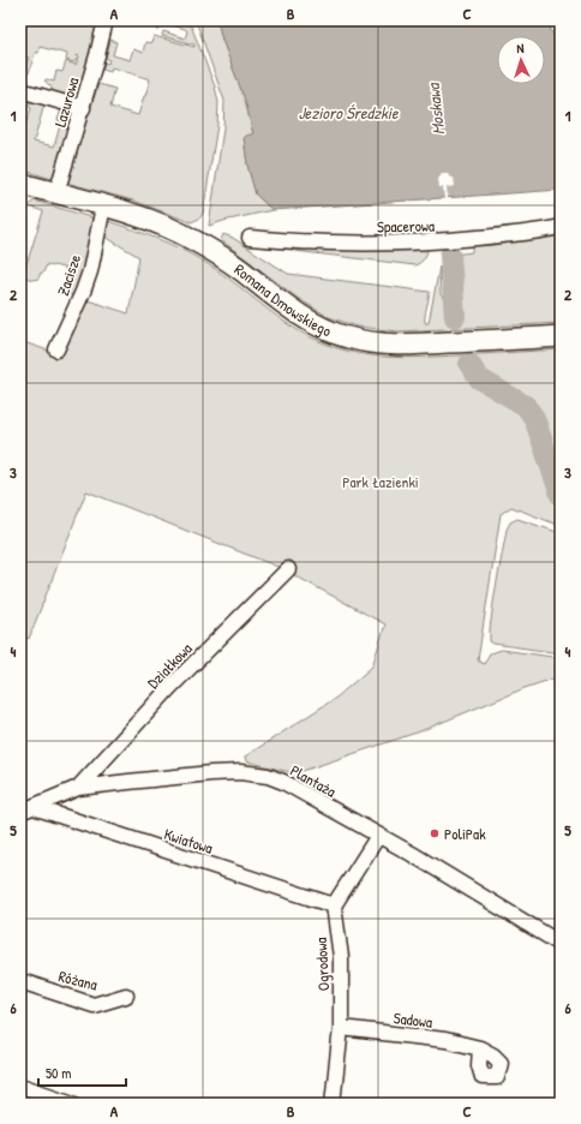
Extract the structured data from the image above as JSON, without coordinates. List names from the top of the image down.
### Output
{
  "streets": {
    "street": [
      "Lazurowa",
      "Spacerowa",
      "Zacisze",
      "Romana Dmowskiego",
      "Działkowa",
      "Plantaża",
      "Kwiatowa",
      "Ogrodowa",
      "Różana",
      "Sadowa"
    ]
  },
  "crossings": [
    ["Lazurowa", "Romana Dmowskiego"],
    ["Zacisze", "Romana Dmowskiego"],
    ["Działkowa", "Plantaża"],
    ["Plantaża", "Kwiatowa"],
    ["Kwiatowa", "Ogrodowa"],
    ["Ogrodowa", "Sadowa"]
  ],
  "water": ["Moskawa", "Jezioro Średzkie"],
  "parks": ["Park Łazienki"],
  "places": ["PoliPak"],
  "scale_bar": "50 m",
  "north": "top",
  "grid": {
    "columns": ["A", "B", "C"],
    "rows": [
      "1",
      "2",
      "3",
      "4",
      "5",
      "6"
    ]
  }
}
